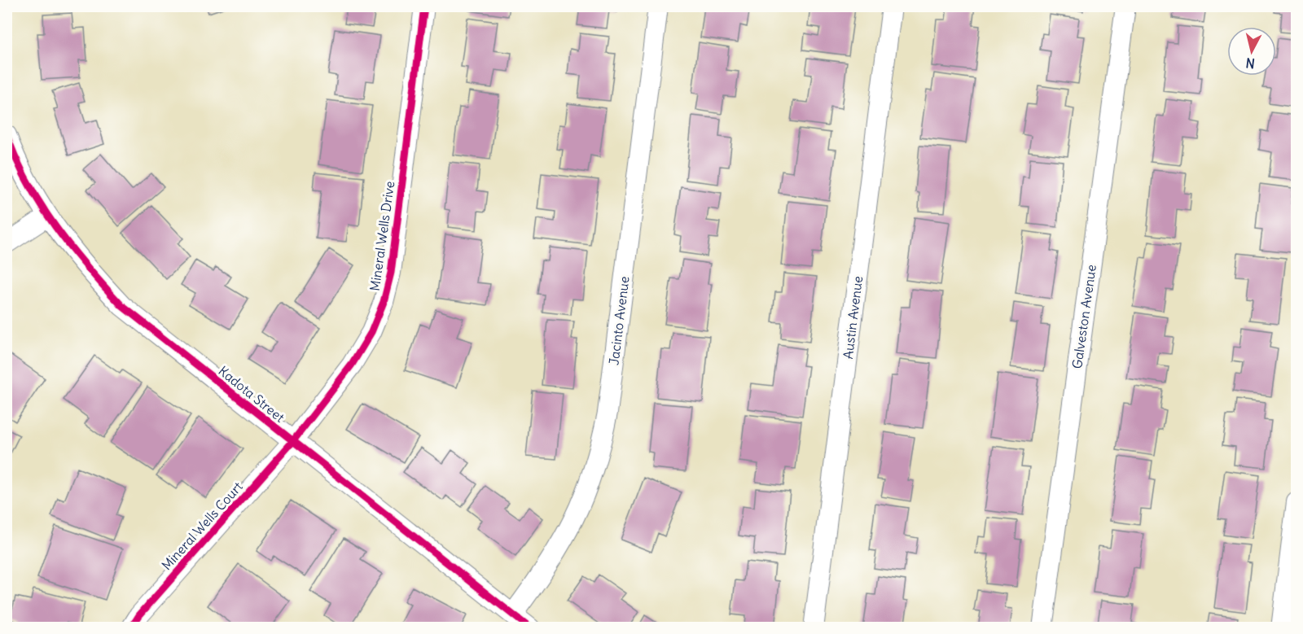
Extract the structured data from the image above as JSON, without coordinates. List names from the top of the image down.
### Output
{
  "streets": {
    "street": [
      "Mineral Wells Drive",
      "Galveston Avenue",
      "Austin Avenue",
      "Jacinto Avenue",
      "Kadota Street",
      "Mineral Wells Court"
    ]
  },
  "crossings": [
    ["Mineral Wells Drive", "Kadota Street"],
    ["Mineral Wells Drive", "Mineral Wells Court"],
    ["Jacinto Avenue", "Kadota Street"],
    ["Kadota Street", "Mineral Wells Court"]
  ],
  "north": "bottom"
}
